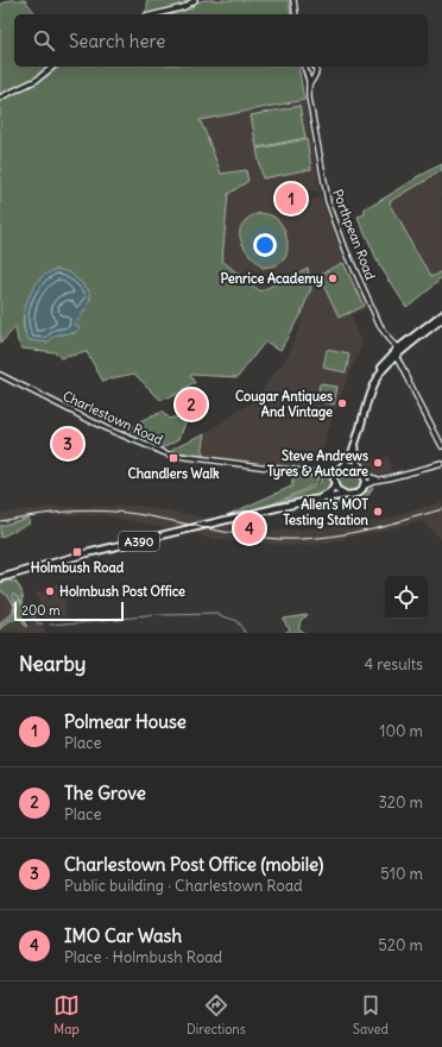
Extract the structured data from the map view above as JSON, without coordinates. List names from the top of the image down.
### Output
{
  "streets": {
    "highway": ["A390"],
    "street": ["Porthpean Road", "Charlestown Road"]
  },
  "crossings": [
    ["Charlestown Road", "A390"]
  ],
  "places": {
    "other": [
      "Penrice Academy",
      "Cougar Antiques And Vintage",
      "Steve Andrews Tyres & Autocare",
      "Allen's MOT Testing Station",
      "Holmbush Post Office"
    ],
    "transit": ["Chandlers Walk", "Holmbush Road"]
  },
  "scale_bar": "200 m",
  "page": {
    "search": "Search here",
    "pins": [
      "1",
      "2",
      "3",
      "4"
    ],
    "scale": "200 m",
    "heading": ["Nearby", "4 results"],
    "list": [
      {
        "mark": "1",
        "name": "Polmear House",
        "note": "Place",
        "value": "100 m"
      },
      {
        "mark": "2",
        "name": "The Grove",
        "note": "Place",
        "value": "320 m"
      },
      {
        "mark": "3",
        "name": "Charlestown Post Office (mobile)",
        "note": "Public building · Charlestown Road",
        "value": "510 m"
      },
      {
        "mark": "4",
        "name": "IMO Car Wash",
        "note": "Place · Holmbush Road",
        "value": "520 m"
      }
    ],
    "nav": ["Map", "Directions", "Saved"]
  }
}
